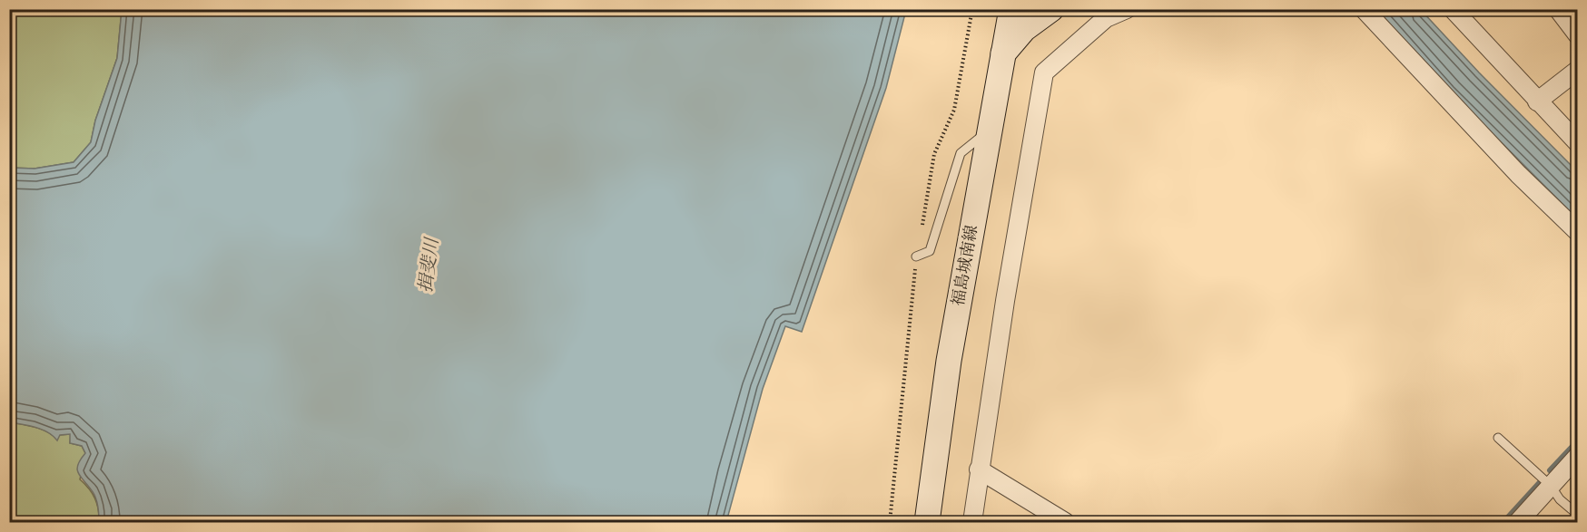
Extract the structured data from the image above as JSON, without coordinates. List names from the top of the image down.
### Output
{
  "streets": {
    "main road": ["福島城南線"]
  },
  "water": ["揖斐川"]
}
